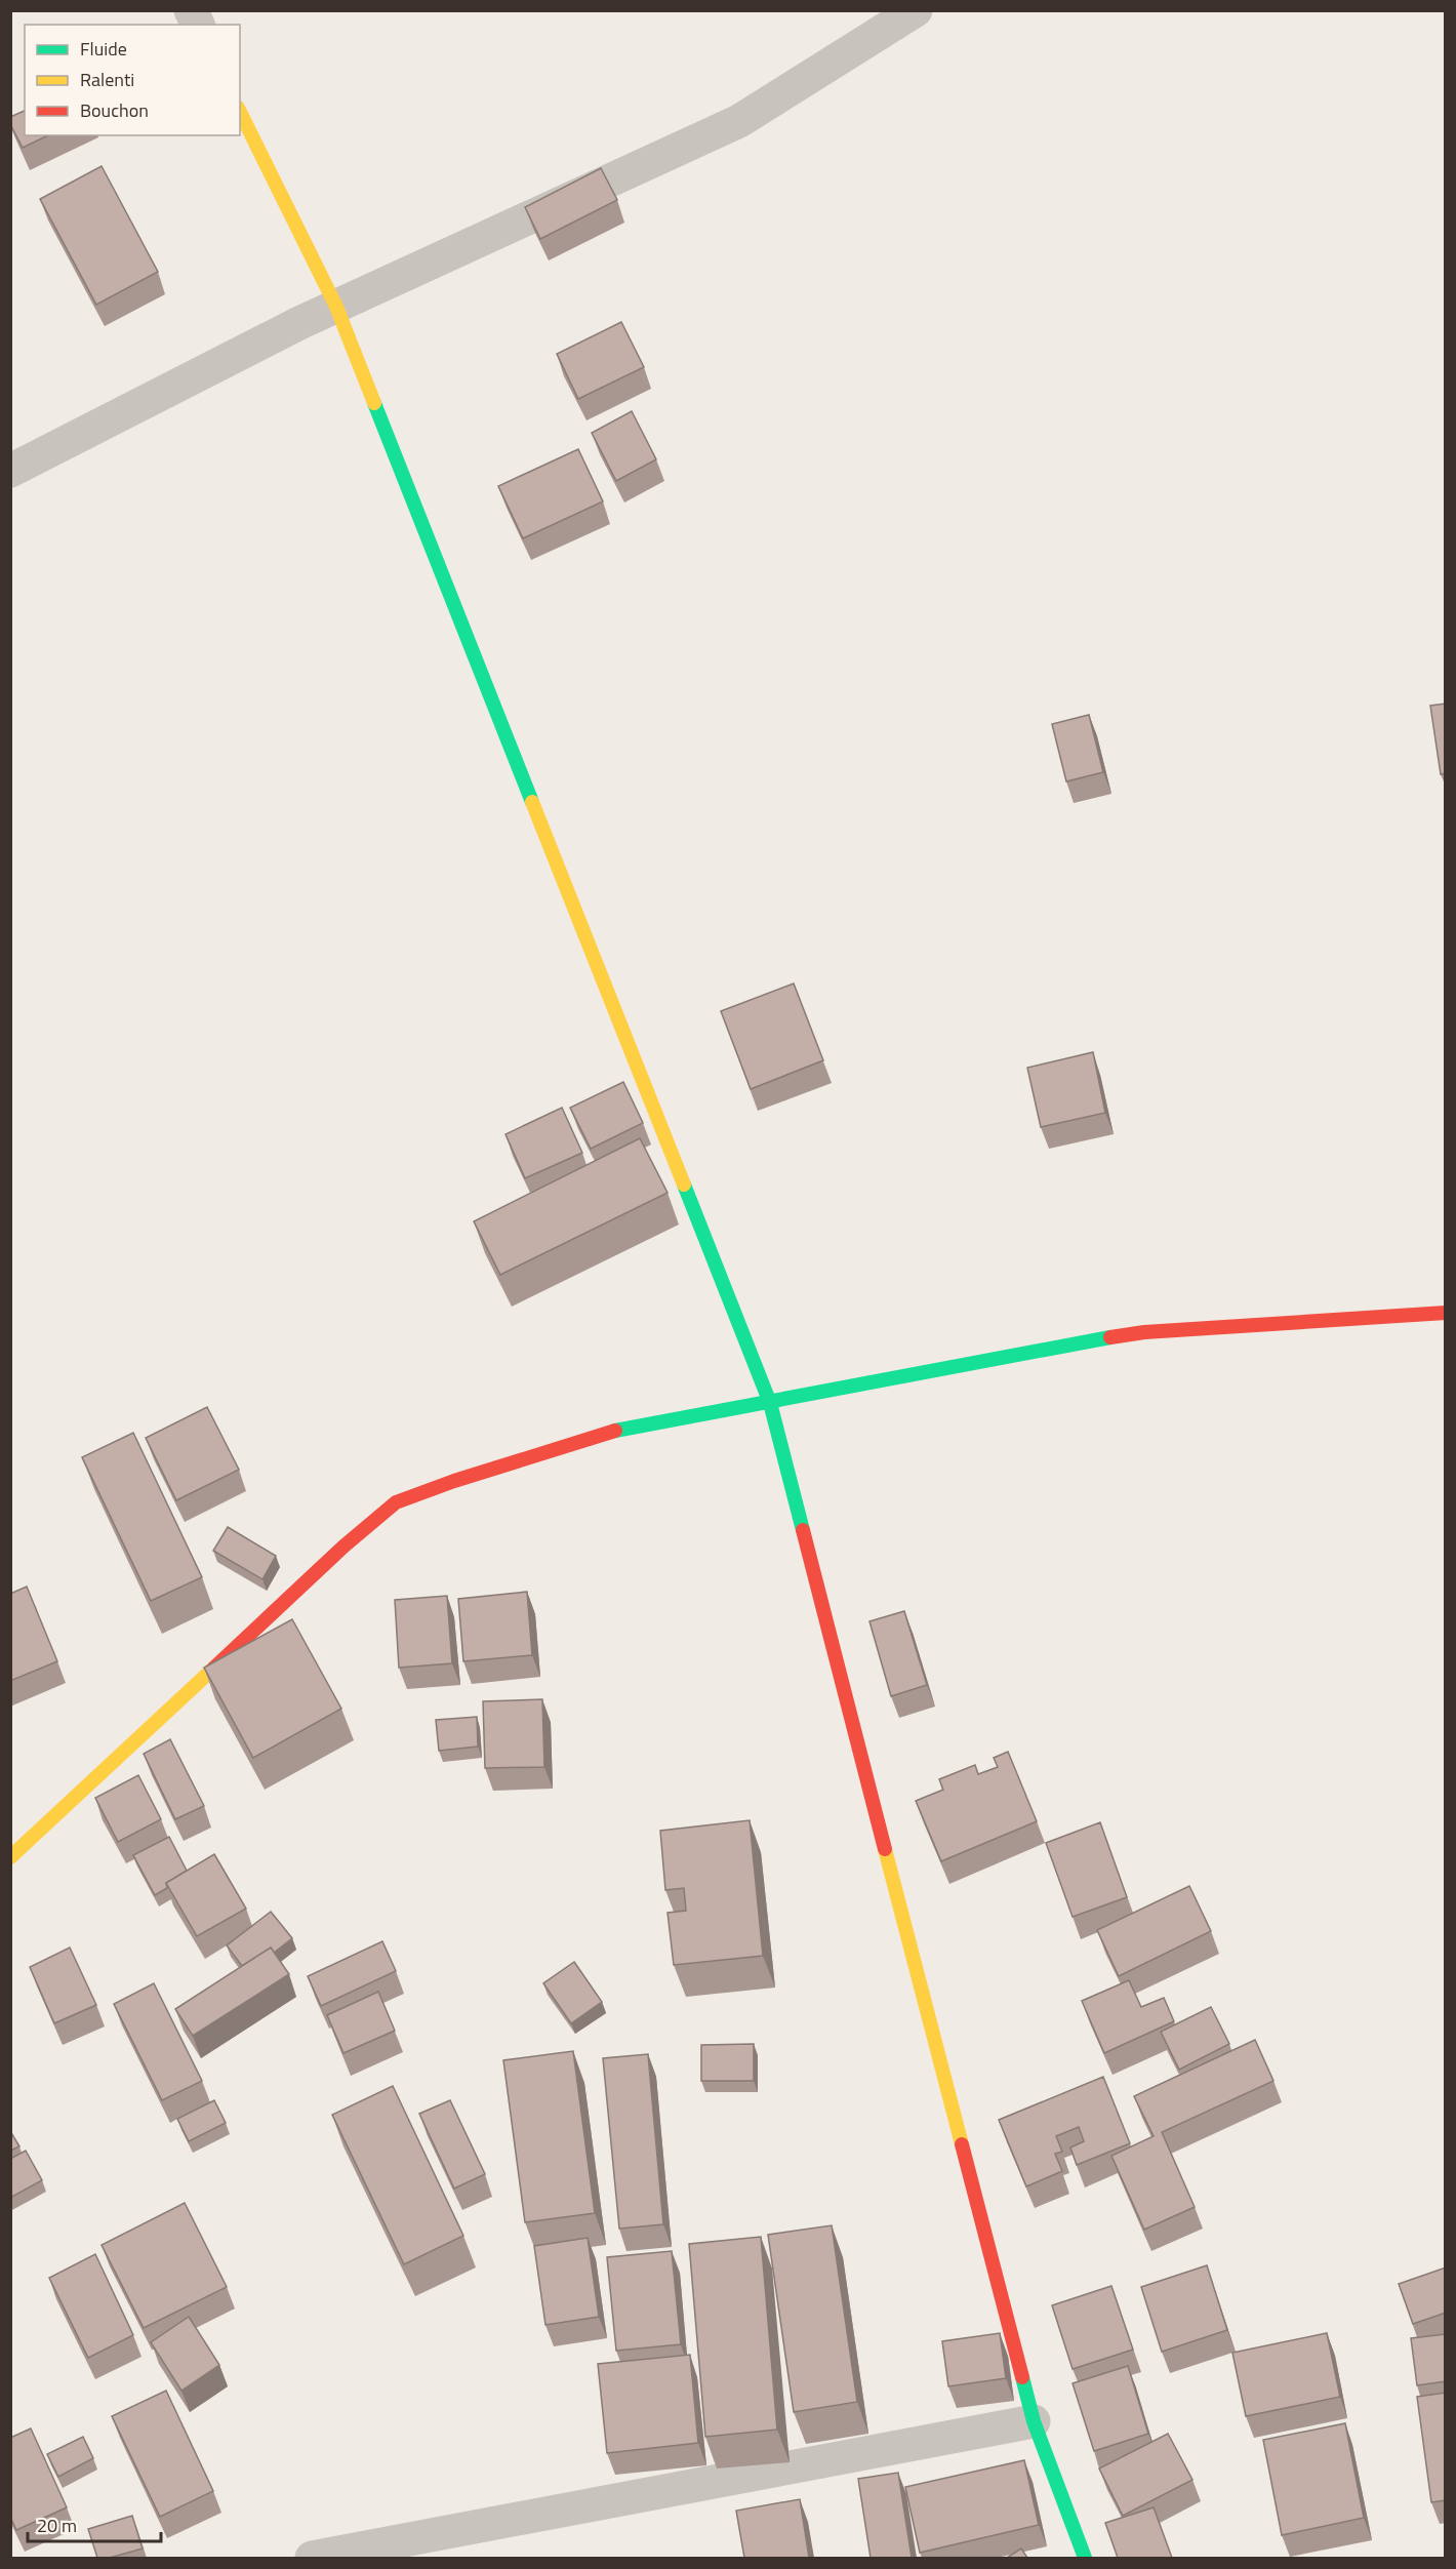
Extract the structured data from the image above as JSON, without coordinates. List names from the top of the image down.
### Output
{
  "legend": ["Fluide", "Ralenti", "Bouchon"],
  "scale_bar": "20 m"
}
